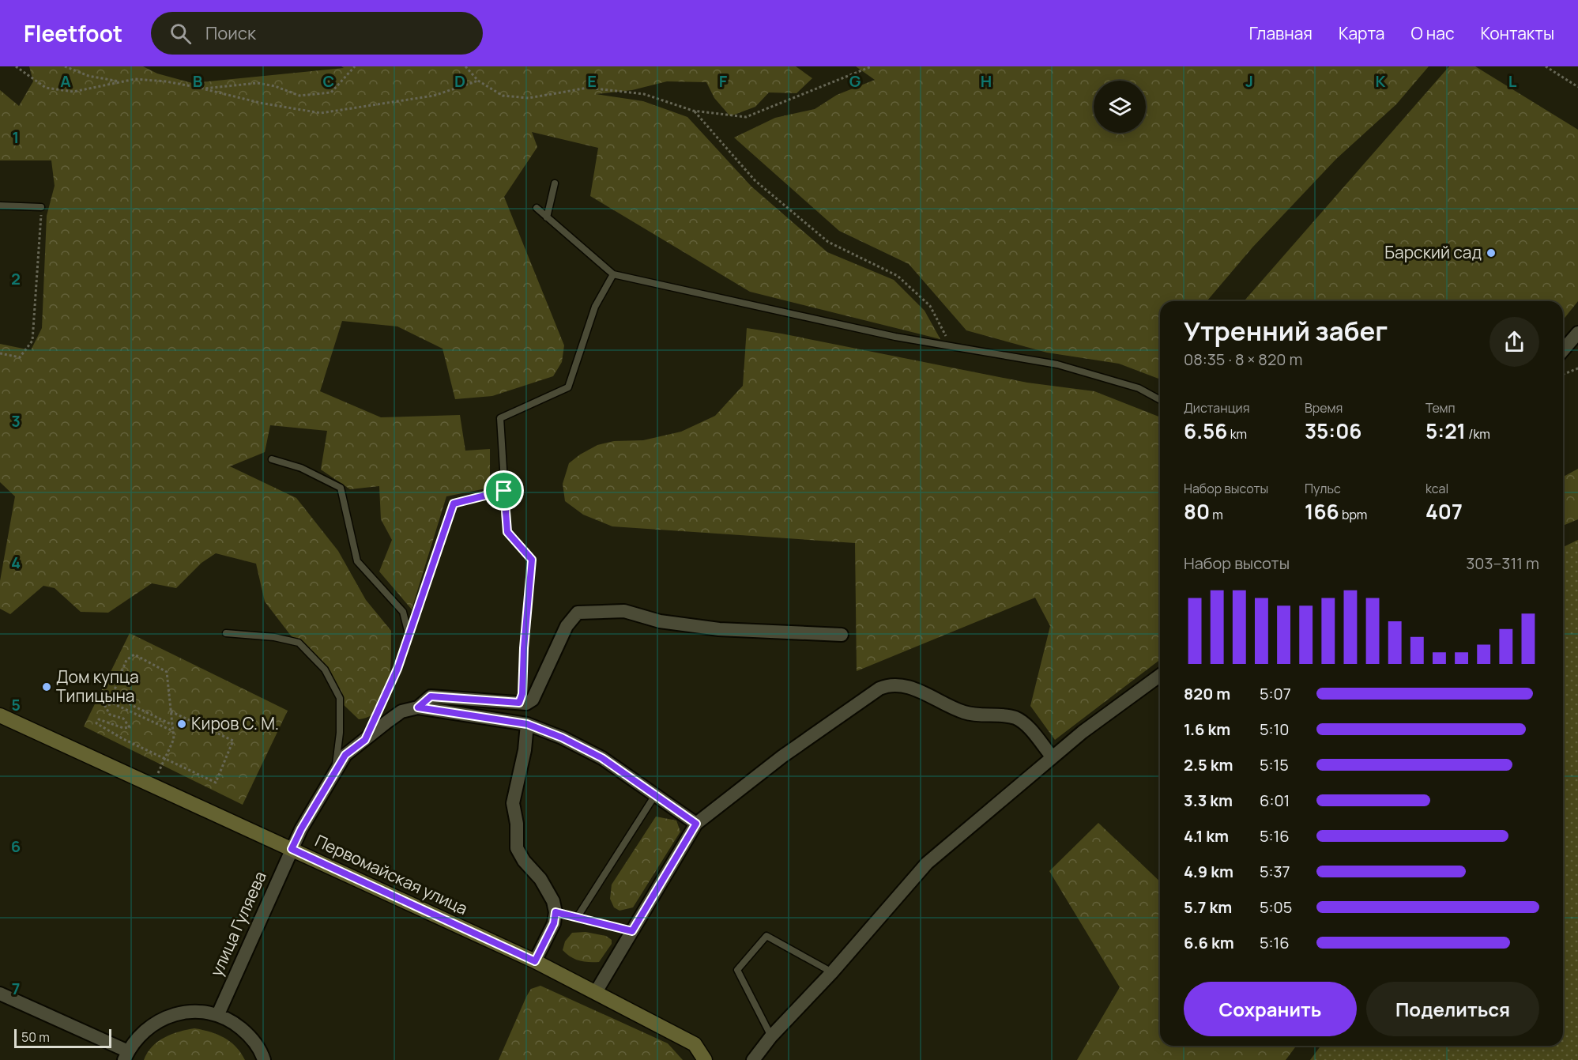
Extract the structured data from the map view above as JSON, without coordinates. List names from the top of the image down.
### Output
{
  "streets": {
    "main road": ["Первомайская улица"],
    "street": ["улица Гуляева"]
  },
  "crossings": [
    ["Первомайская улица", "улица Гуляева"]
  ],
  "places": ["Барский сад", "Дом купца Типицына", "Киров С. М."],
  "scale_bar": "50 m",
  "page": {
    "header": "Fleetfoot",
    "search": "Поиск",
    "nav": [
      "Главная",
      "Карта",
      "О нас",
      "Контакты"
    ],
    "heading": ["Утренний забег", "08:35 · 8 × 820 m"],
    "stats": [
      ["Дистанция", "6.56 km"],
      ["Время", "35:06"],
      ["Темп", "5:21 /km"],
      ["Набор высоты", "80 m"],
      ["Пульс", "166 bpm"],
      ["kcal", "407"]
    ],
    "chart": ["Набор высоты", "303–311 m"],
    "list": [
      {
        "name": "820 m",
        "note": "5:07"
      },
      {
        "name": "1.6 km",
        "note": "5:10"
      },
      {
        "name": "2.5 km",
        "note": "5:15"
      },
      {
        "name": "3.3 km",
        "note": "6:01"
      },
      {
        "name": "4.1 km",
        "note": "5:16"
      },
      {
        "name": "4.9 km",
        "note": "5:37"
      },
      {
        "name": "5.7 km",
        "note": "5:05"
      },
      {
        "name": "6.6 km",
        "note": "5:16"
      }
    ],
    "buttons": ["Сохранить", "Поделиться"],
    "scale": "50 m"
  },
  "grid": {
    "columns": [
      "A",
      "B",
      "C",
      "D",
      "E",
      "F",
      "G",
      "H",
      "J",
      "K",
      "L"
    ],
    "rows": [
      "1",
      "2",
      "3",
      "4",
      "5",
      "6",
      "7"
    ]
  }
}
